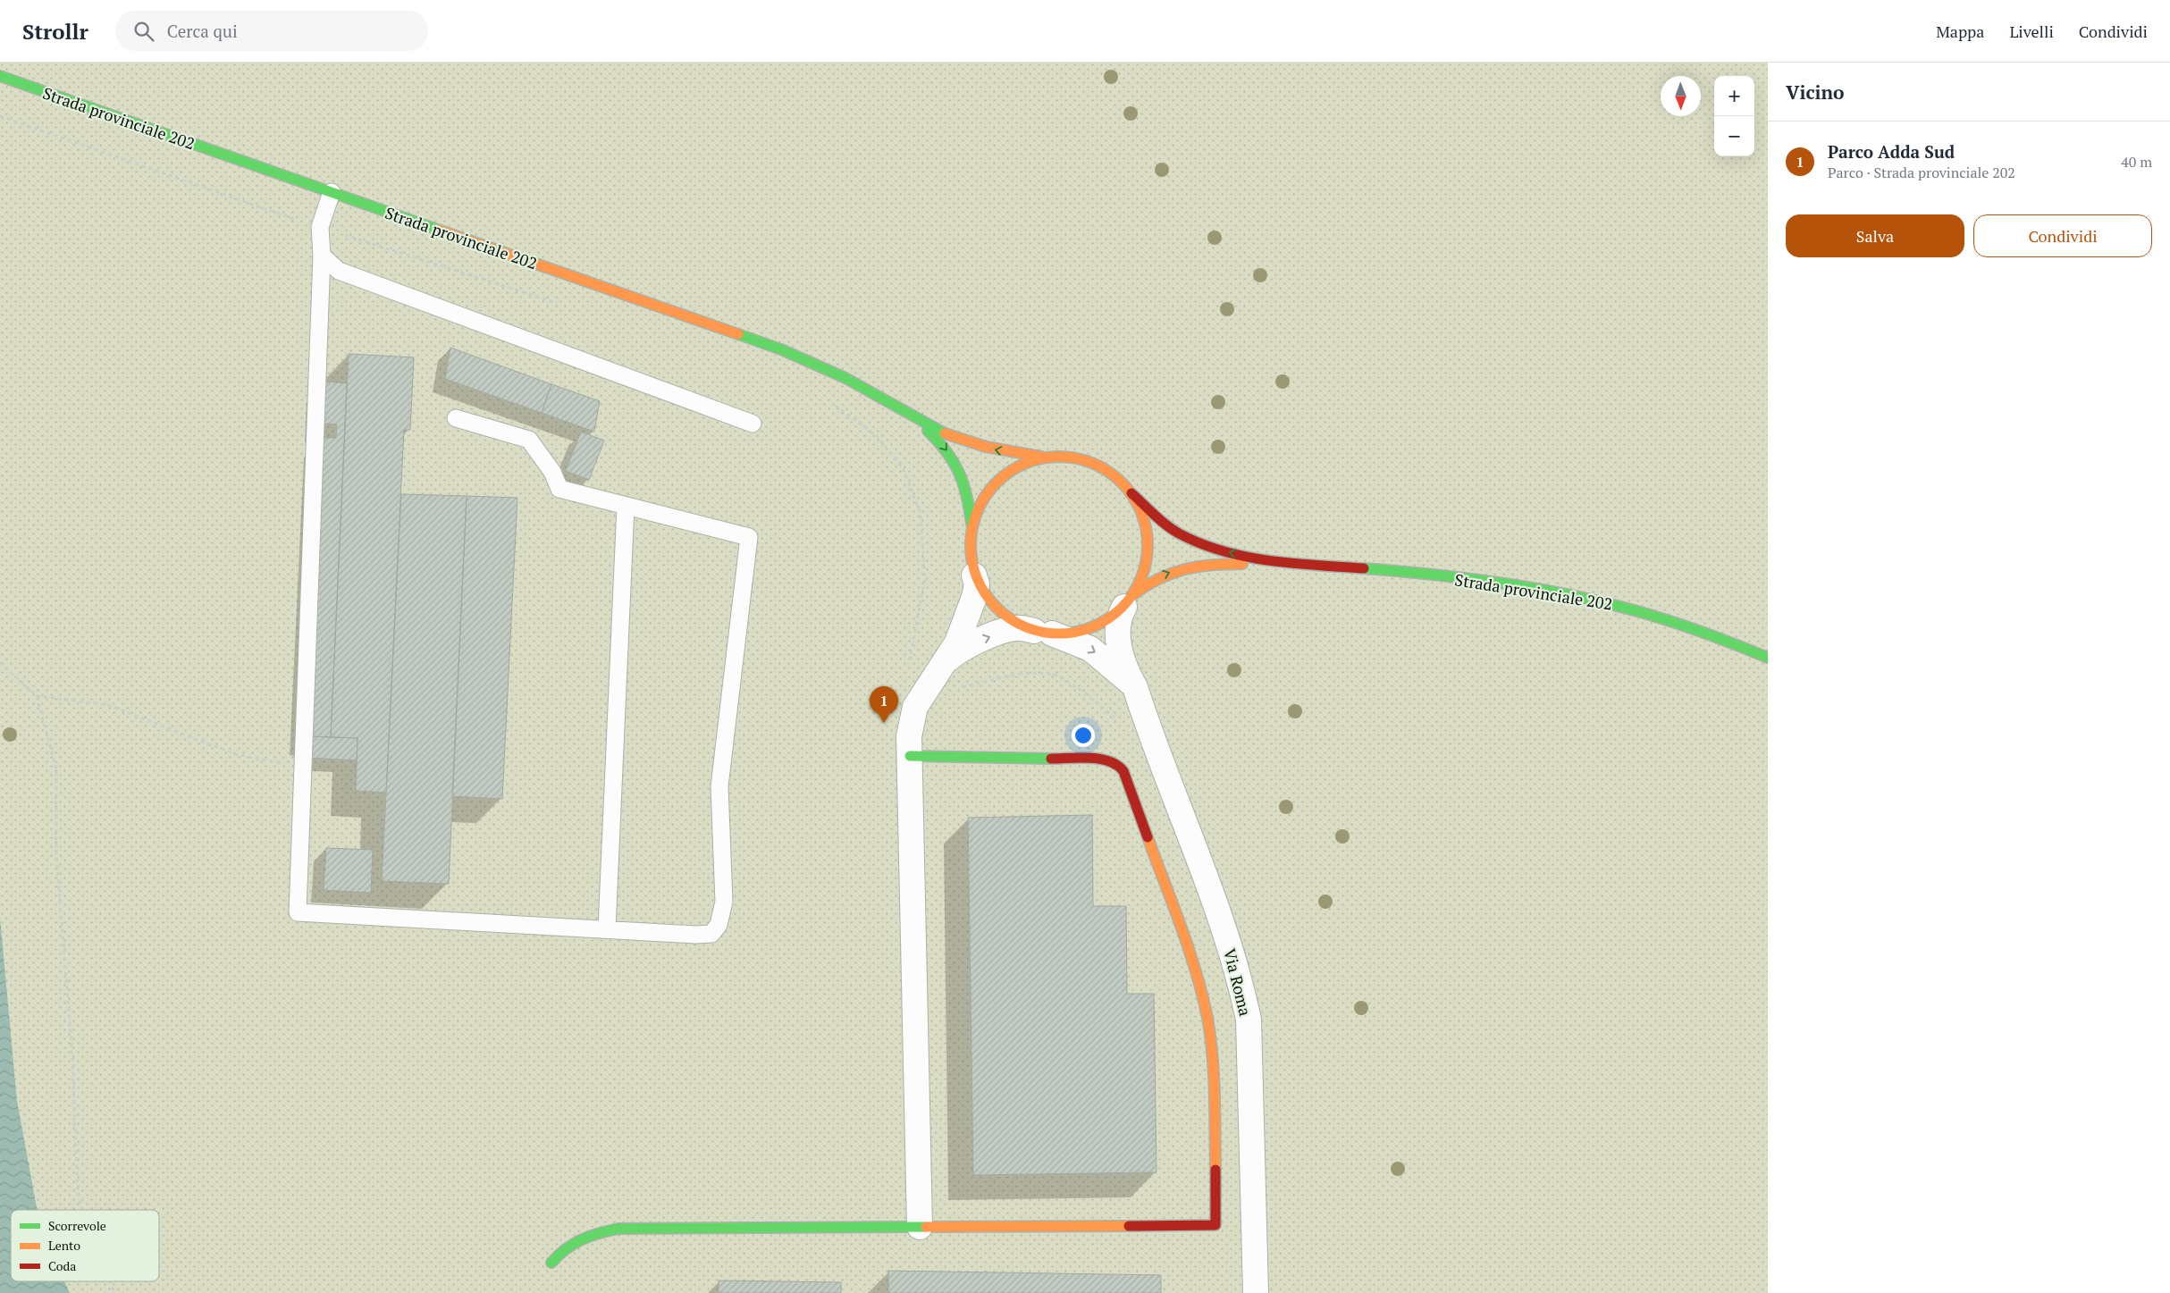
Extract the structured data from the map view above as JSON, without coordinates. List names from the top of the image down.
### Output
{
  "streets": {
    "street": ["Strada provinciale 202", "Via Roma"]
  },
  "crossings": [
    ["Strada provinciale 202", "Via Roma"]
  ],
  "legend": ["Scorrevole", "Lento", "Coda"],
  "north": "bottom",
  "page": {
    "header": "Strollr",
    "search": "Cerca qui",
    "nav": ["Mappa", "Livelli", "Condividi"],
    "heading": "Vicino",
    "map_buttons": ["+", "−"],
    "list": [
      {
        "mark": "1",
        "name": "Parco Adda Sud",
        "note": "Parco · Strada provinciale 202",
        "value": "40 m"
      }
    ],
    "buttons": ["Salva", "Condividi"],
    "pins": "1"
  }
}
